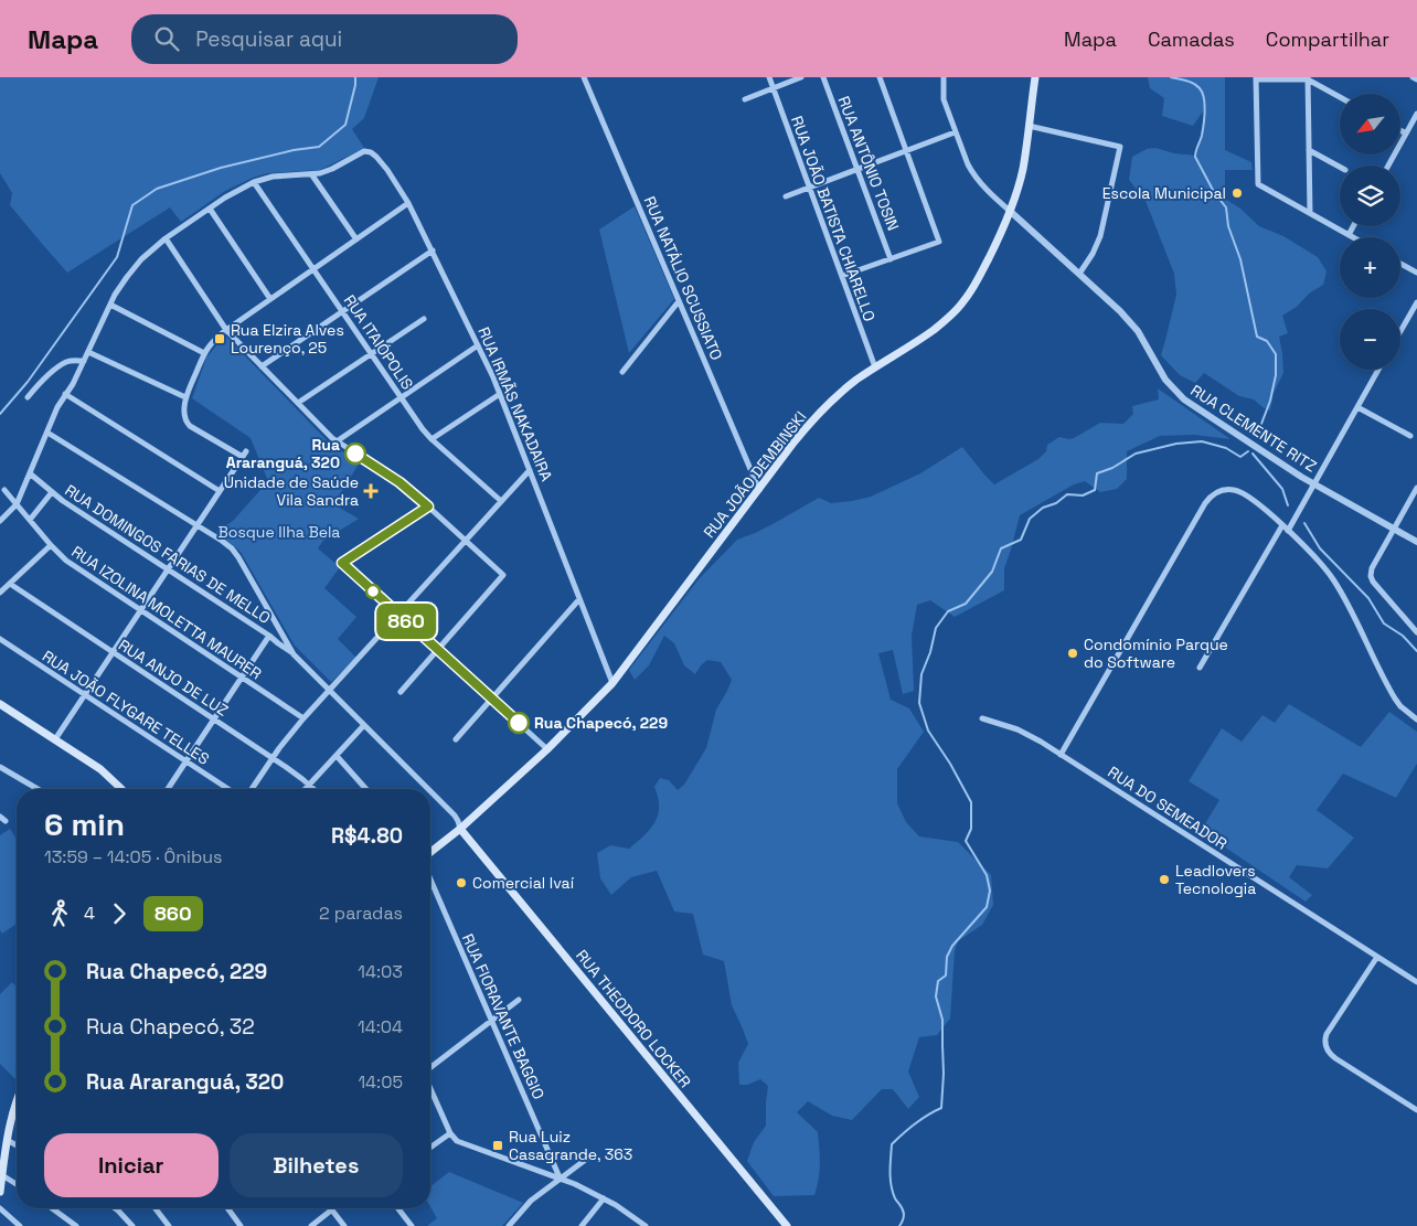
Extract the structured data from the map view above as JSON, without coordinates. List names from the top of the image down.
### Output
{
  "streets": {
    "main road": ["RUA JOÃO DEMBINSKI", "RUA THEODORO LOCKER"],
    "street": [
      "RUA ANTÔNIO TOSIN",
      "RUA JOÃO BATISTA CHIARELLO",
      "RUA NATÁLIO SCUSSIATO",
      "RUA ITAIÓPOLIS",
      "RUA IRMÃS NAKADAIRA",
      "RUA CLEMENTE RITZ",
      "RUA DOMINGOS FARIAS DE MELLO",
      "RUA IZOLINA MOLETTA MAURER",
      "RUA ANJO DE LUZ",
      "RUA JOÃO FLYGARE TELLES",
      "RUA DO SEMEADOR",
      "RUA FIORAVANTE BAGGIO"
    ]
  },
  "crossings": [
    ["RUA JOÃO BATISTA CHIARELLO", "RUA JOÃO DEMBINSKI"],
    ["RUA NATÁLIO SCUSSIATO", "RUA JOÃO DEMBINSKI"],
    ["RUA IRMÃS NAKADAIRA", "RUA JOÃO DEMBINSKI"],
    ["RUA CLEMENTE RITZ", "RUA JOÃO DEMBINSKI"],
    ["RUA JOÃO DEMBINSKI", "RUA THEODORO LOCKER"]
  ],
  "parks": ["Bosque Ilha Bela"],
  "places": {
    "other": [
      "Escola Municipal",
      "Rua Araranguá, 320",
      "Condomínio Parque do Software",
      "Rua Chapecó, 229",
      "Leadlovers Tecnologia",
      "Comercial Ivaí"
    ],
    "transit": ["Rua Elzira Alves Lourenço, 25", "Rua Luiz Casagrande, 363"],
    "health": ["Unidade de Saúde Vila Sandra"]
  },
  "lines": ["bus line 860"],
  "north": "bottom left",
  "page": {
    "header": "Mapa",
    "search": "Pesquisar aqui",
    "nav": ["Mapa", "Camadas", "Compartilhar"],
    "on_map": "860",
    "map_buttons": ["+", "−"],
    "heading": ["6 min", "13:59 – 14:05 · Ônibus", "R$4.80"],
    "legs": ["4", "860", "2 paradas"],
    "list": [
      {
        "name": "Rua Chapecó, 229",
        "value": "14:03"
      },
      {
        "name": "Rua Chapecó, 32",
        "value": "14:04"
      },
      {
        "name": "Rua Araranguá, 320",
        "value": "14:05"
      }
    ],
    "buttons": ["Iniciar", "Bilhetes"]
  }
}
